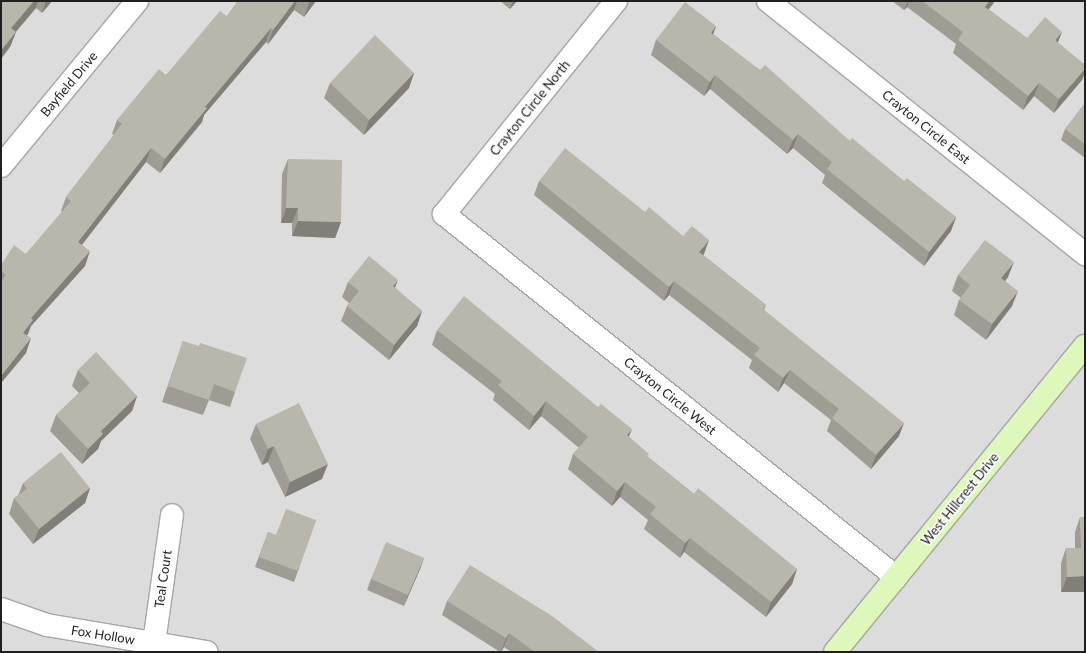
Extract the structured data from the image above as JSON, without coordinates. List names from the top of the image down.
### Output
{
  "streets": {
    "street": [
      "Bayfield Drive",
      "Crayton Circle North",
      "Crayton Circle East",
      "Crayton Circle West",
      "West Hillcrest Drive",
      "Teal Court",
      "Fox Hollow"
    ]
  },
  "crossings": [
    ["Crayton Circle North", "Crayton Circle West"],
    ["Crayton Circle West", "West Hillcrest Drive"],
    ["Teal Court", "Fox Hollow"]
  ]
}
